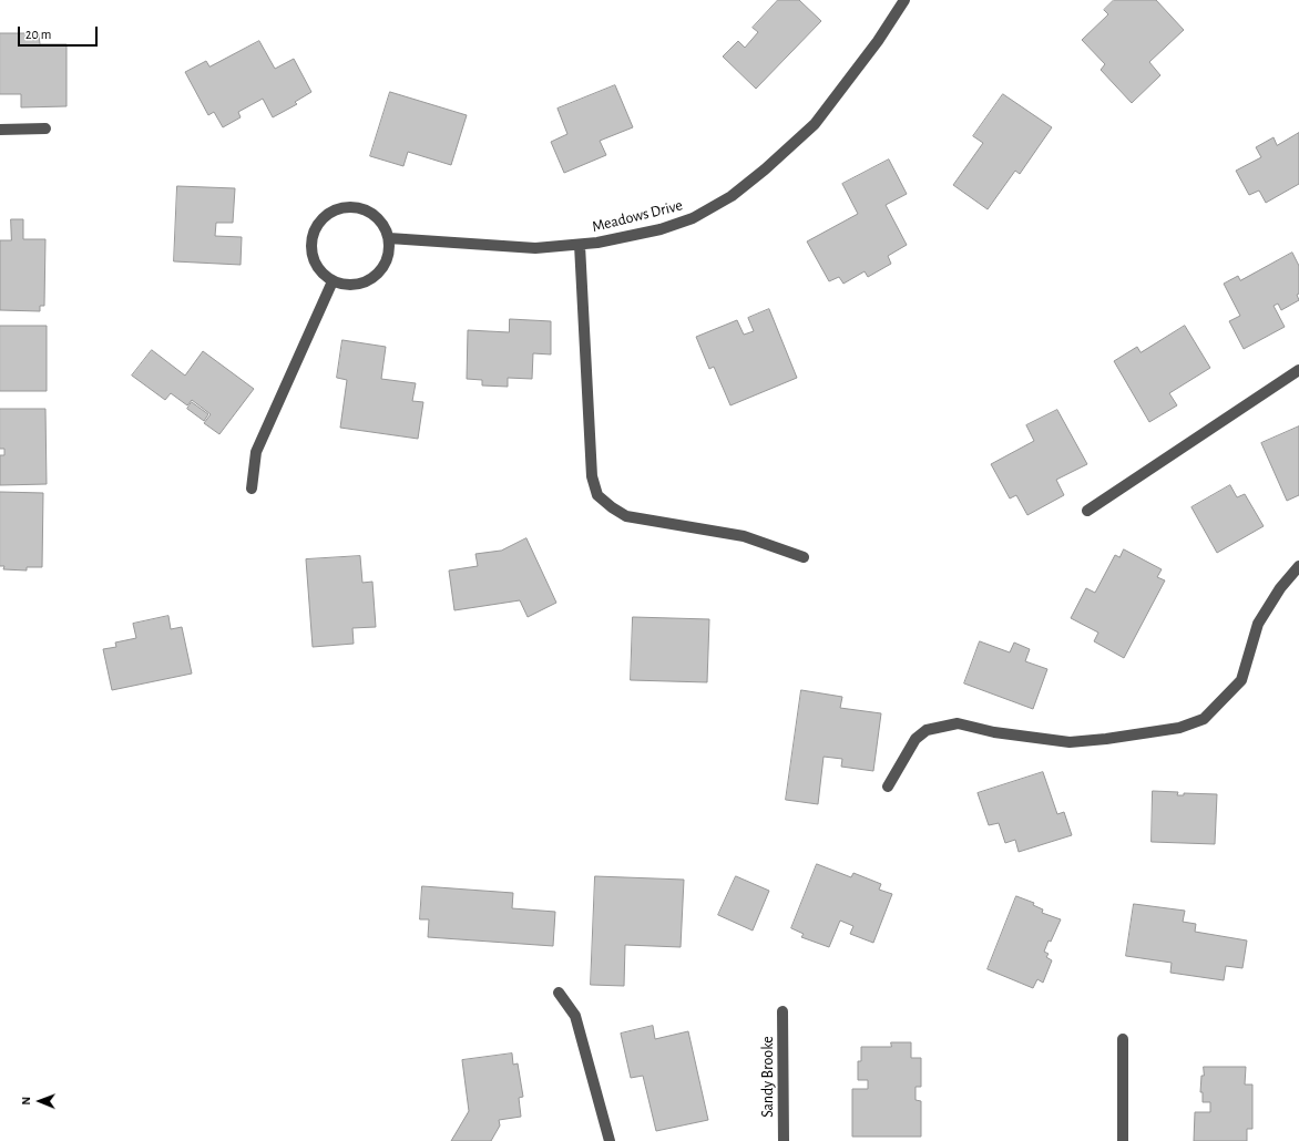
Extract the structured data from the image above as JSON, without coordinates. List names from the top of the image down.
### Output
{
  "streets": {
    "street": ["Meadows Drive", "Sandy Brooke"]
  },
  "scale_bar": "20 m",
  "north": "left"
}
